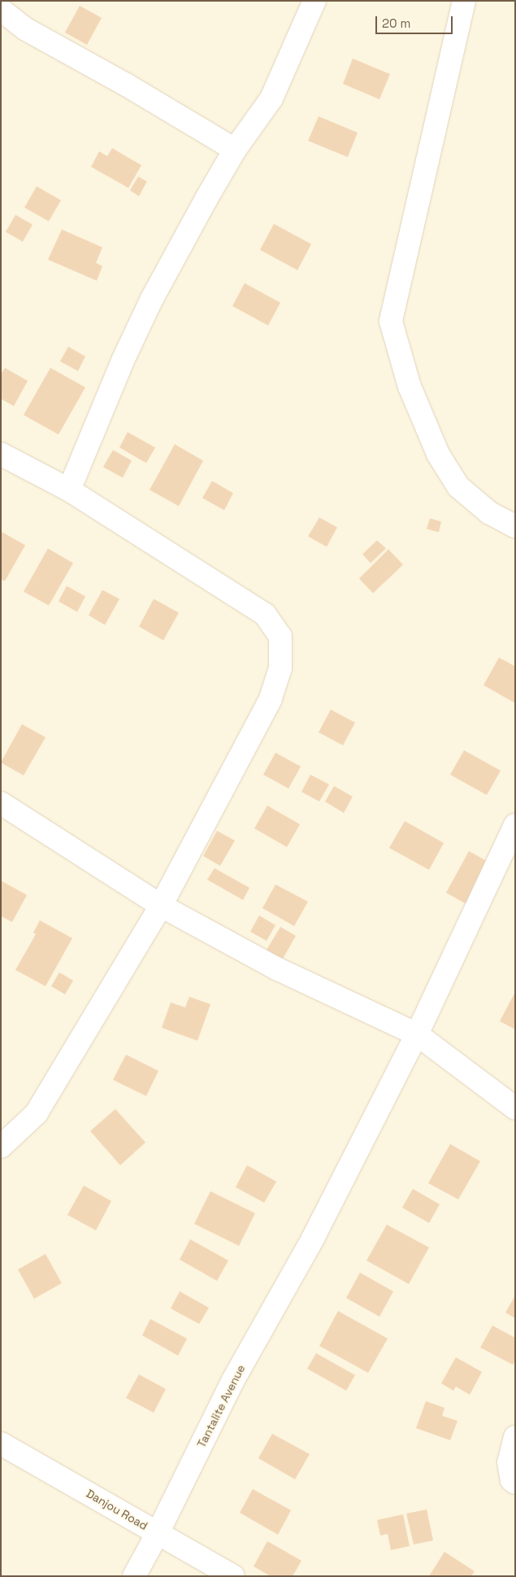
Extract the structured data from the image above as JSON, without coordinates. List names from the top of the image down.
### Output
{
  "streets": {
    "street": ["Tantalite Avenue", "Danjou Road"]
  },
  "crossings": [
    ["Tantalite Avenue", "Danjou Road"]
  ],
  "scale_bar": "20 m"
}
